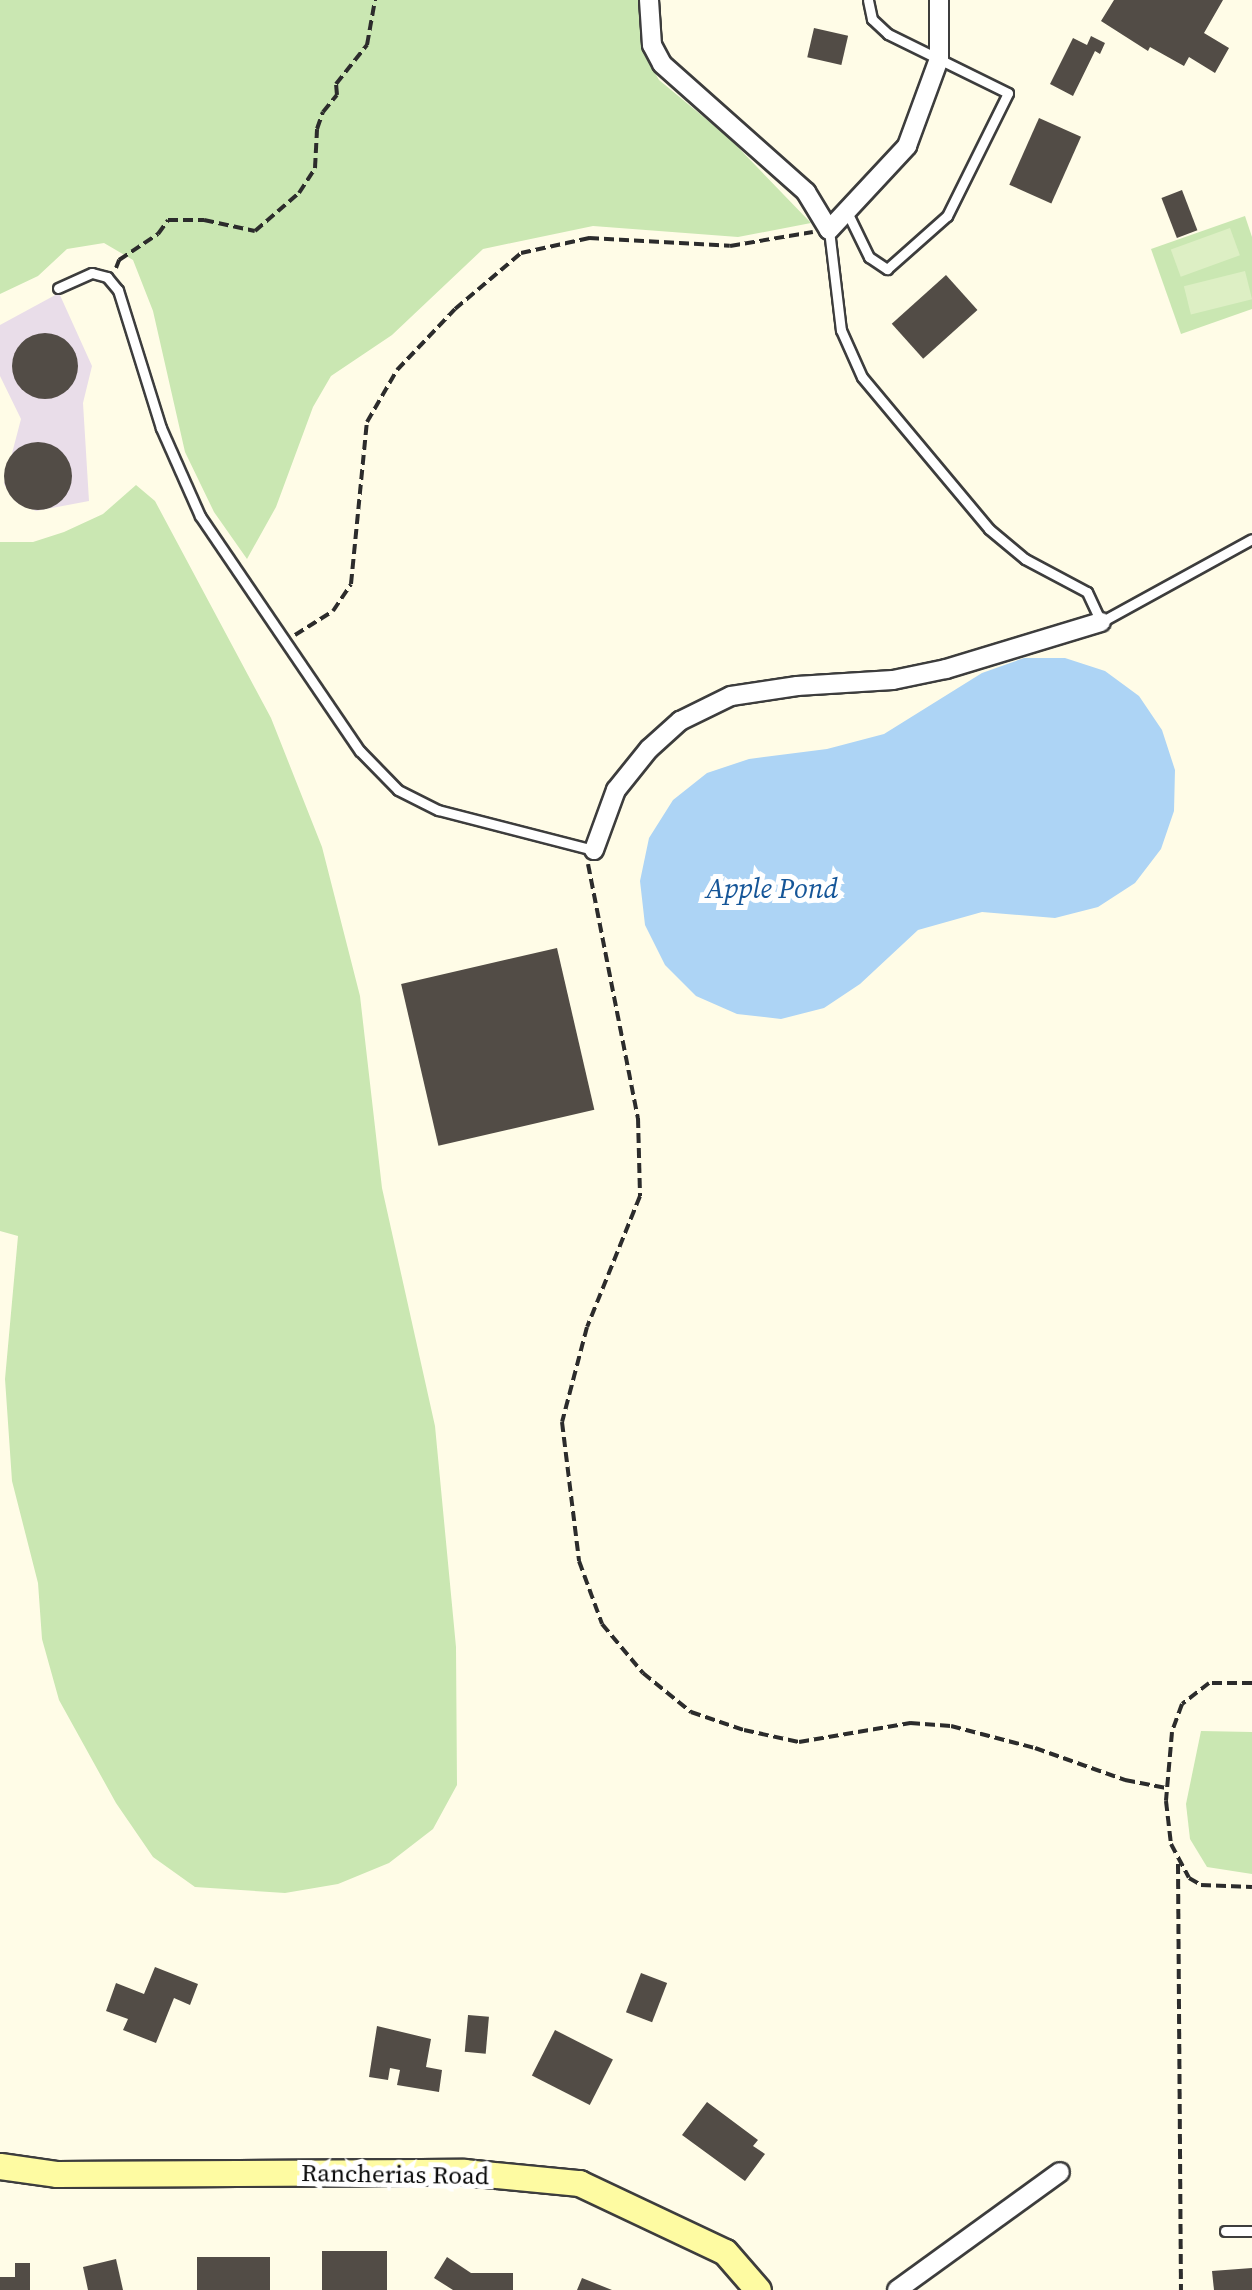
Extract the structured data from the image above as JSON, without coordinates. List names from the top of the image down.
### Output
{
  "streets": {
    "street": ["Rancherias Road"]
  },
  "water": ["Apple Pond"]
}
